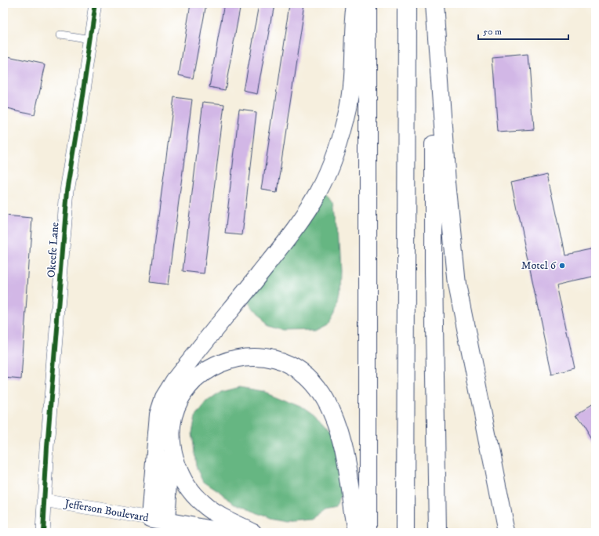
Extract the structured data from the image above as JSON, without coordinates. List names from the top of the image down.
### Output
{
  "streets": {
    "main road": ["Jefferson Boulevard"],
    "street": ["Okeefe Lane"]
  },
  "crossings": [
    ["Okeefe Lane", "Jefferson Boulevard"]
  ],
  "places": ["Motel 6"],
  "scale_bar": "50 m"
}
